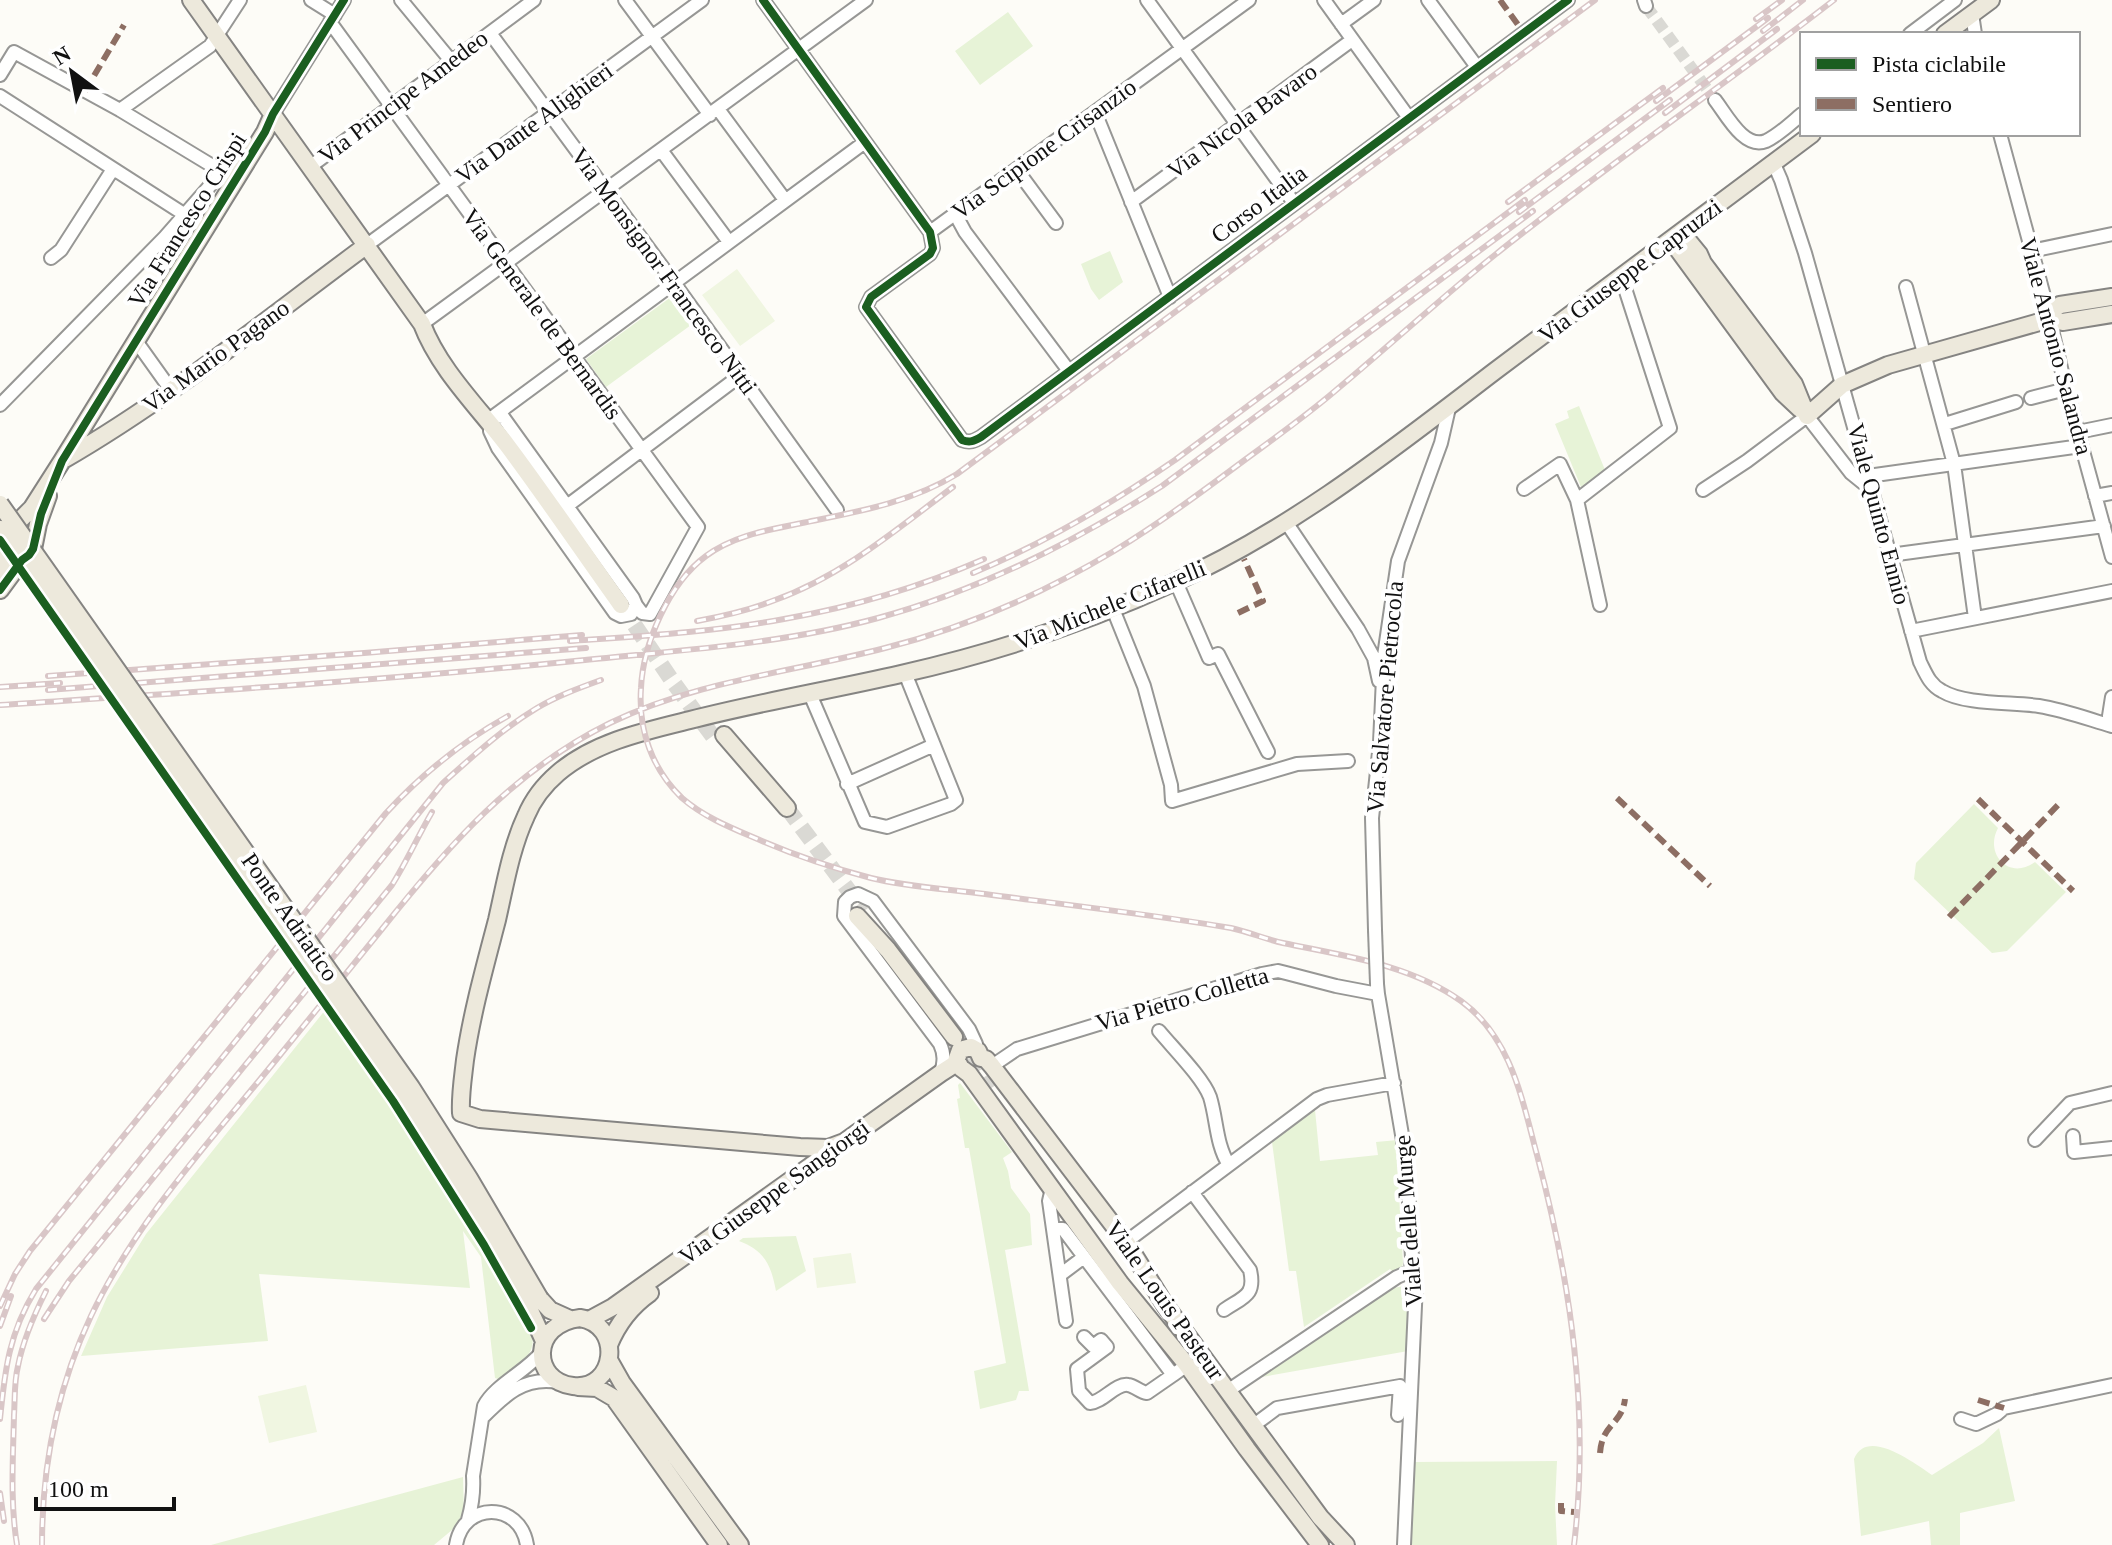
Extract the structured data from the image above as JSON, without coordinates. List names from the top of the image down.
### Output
{
  "streets": {
    "main road": [
      "Via Francesco Crispi",
      "Via Giuseppe Capruzzi",
      "Via Mario Pagano",
      "Via Michele Cifarelli",
      "Ponte Adriatico",
      "Via Giuseppe Sangiorgi",
      "Viale Louis Pasteur"
    ],
    "street": [
      "Via Principe Amedeo",
      "Via Nicola Bavaro",
      "Via Dante Alighieri",
      "Via Scipione Crisanzio",
      "Corso Italia",
      "Via Monsignor Francesco Nitti",
      "Via Generale de Bernardis",
      "Viale Antonio Salandra",
      "Viale Quinto Ennio",
      "Via Salvatore Pietrocola",
      "Via Pietro Colletta",
      "Viale delle Murge"
    ]
  },
  "crossings": [
    ["Via Principe Amedeo", "Via Monsignor Francesco Nitti"],
    ["Via Principe Amedeo", "Via Generale de Bernardis"],
    ["Via Dante Alighieri", "Via Monsignor Francesco Nitti"],
    ["Via Dante Alighieri", "Via Generale de Bernardis"],
    ["Via Dante Alighieri", "Via Mario Pagano"],
    ["Via Scipione Crisanzio", "Corso Italia"],
    ["Via Francesco Crispi", "Via Generale de Bernardis"],
    ["Via Francesco Crispi", "Via Mario Pagano"],
    ["Via Giuseppe Capruzzi", "Viale Quinto Ennio"],
    ["Via Giuseppe Capruzzi", "Via Michele Cifarelli"],
    ["Via Giuseppe Capruzzi", "Via Salvatore Pietrocola"],
    ["Via Michele Cifarelli", "Via Salvatore Pietrocola"],
    ["Via Salvatore Pietrocola", "Via Pietro Colletta"],
    ["Via Salvatore Pietrocola", "Viale delle Murge"],
    ["Ponte Adriatico", "Via Giuseppe Sangiorgi"],
    ["Via Pietro Colletta", "Viale delle Murge"],
    ["Via Pietro Colletta", "Viale Louis Pasteur"],
    ["Via Giuseppe Sangiorgi", "Viale Louis Pasteur"]
  ],
  "legend": ["Pista ciclabile", "Sentiero"],
  "scale_bar": "100 m",
  "north": "top left"
}
